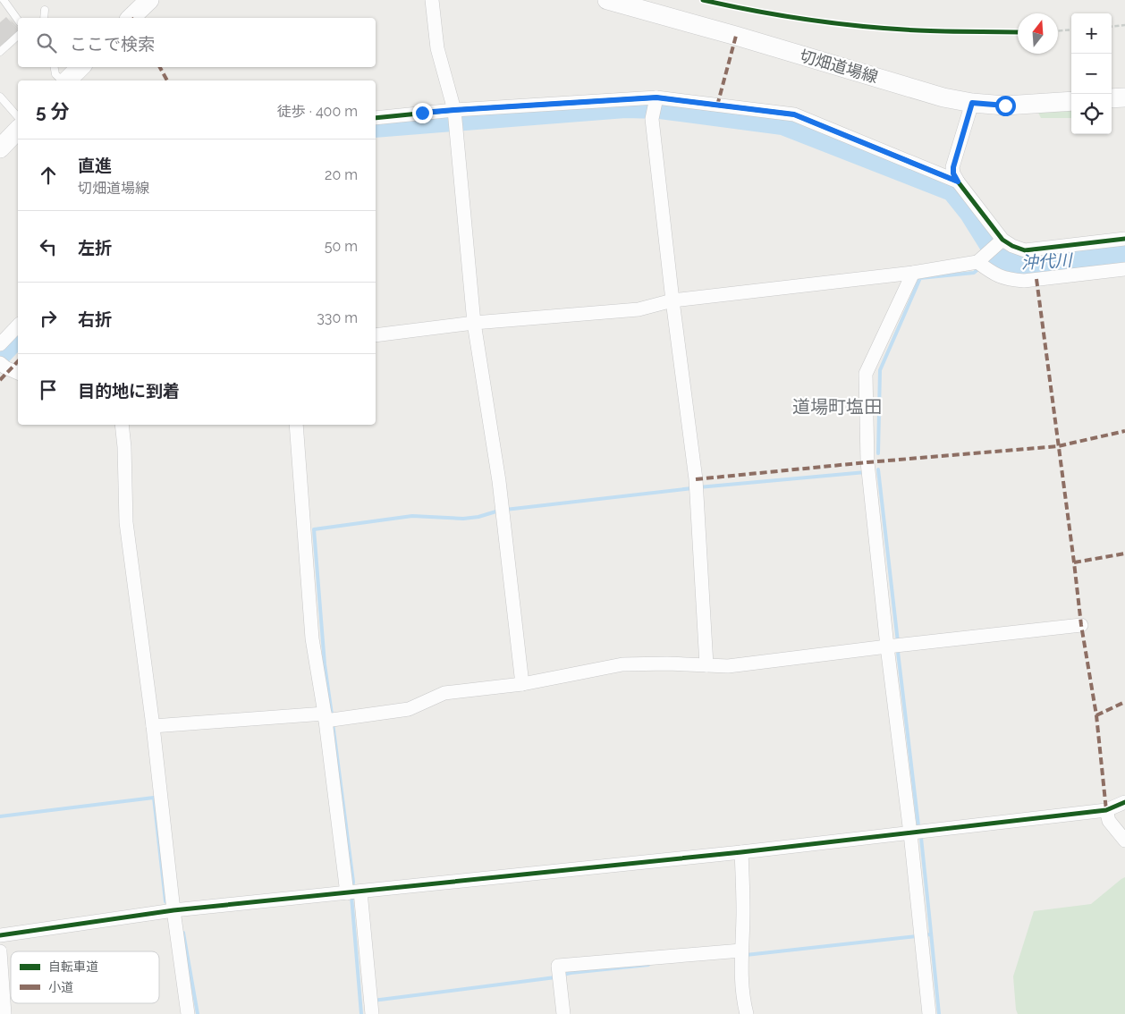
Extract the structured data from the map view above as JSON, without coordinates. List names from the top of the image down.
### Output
{
  "streets": {
    "main road": ["切畑道場線"]
  },
  "districts": ["道場町塩田"],
  "water": ["沖代川"],
  "legend": ["自転車道", "小道"],
  "north": "top",
  "page": {
    "map_buttons": ["+", "−"],
    "search": "ここで検索",
    "heading": ["5 分", "徒歩 · 400 m"],
    "list": [
      ["直進", "切畑道場線", "20 m"],
      ["左折", "50 m"],
      ["右折", "330 m"],
      "目的地に到着"
    ]
  }
}
